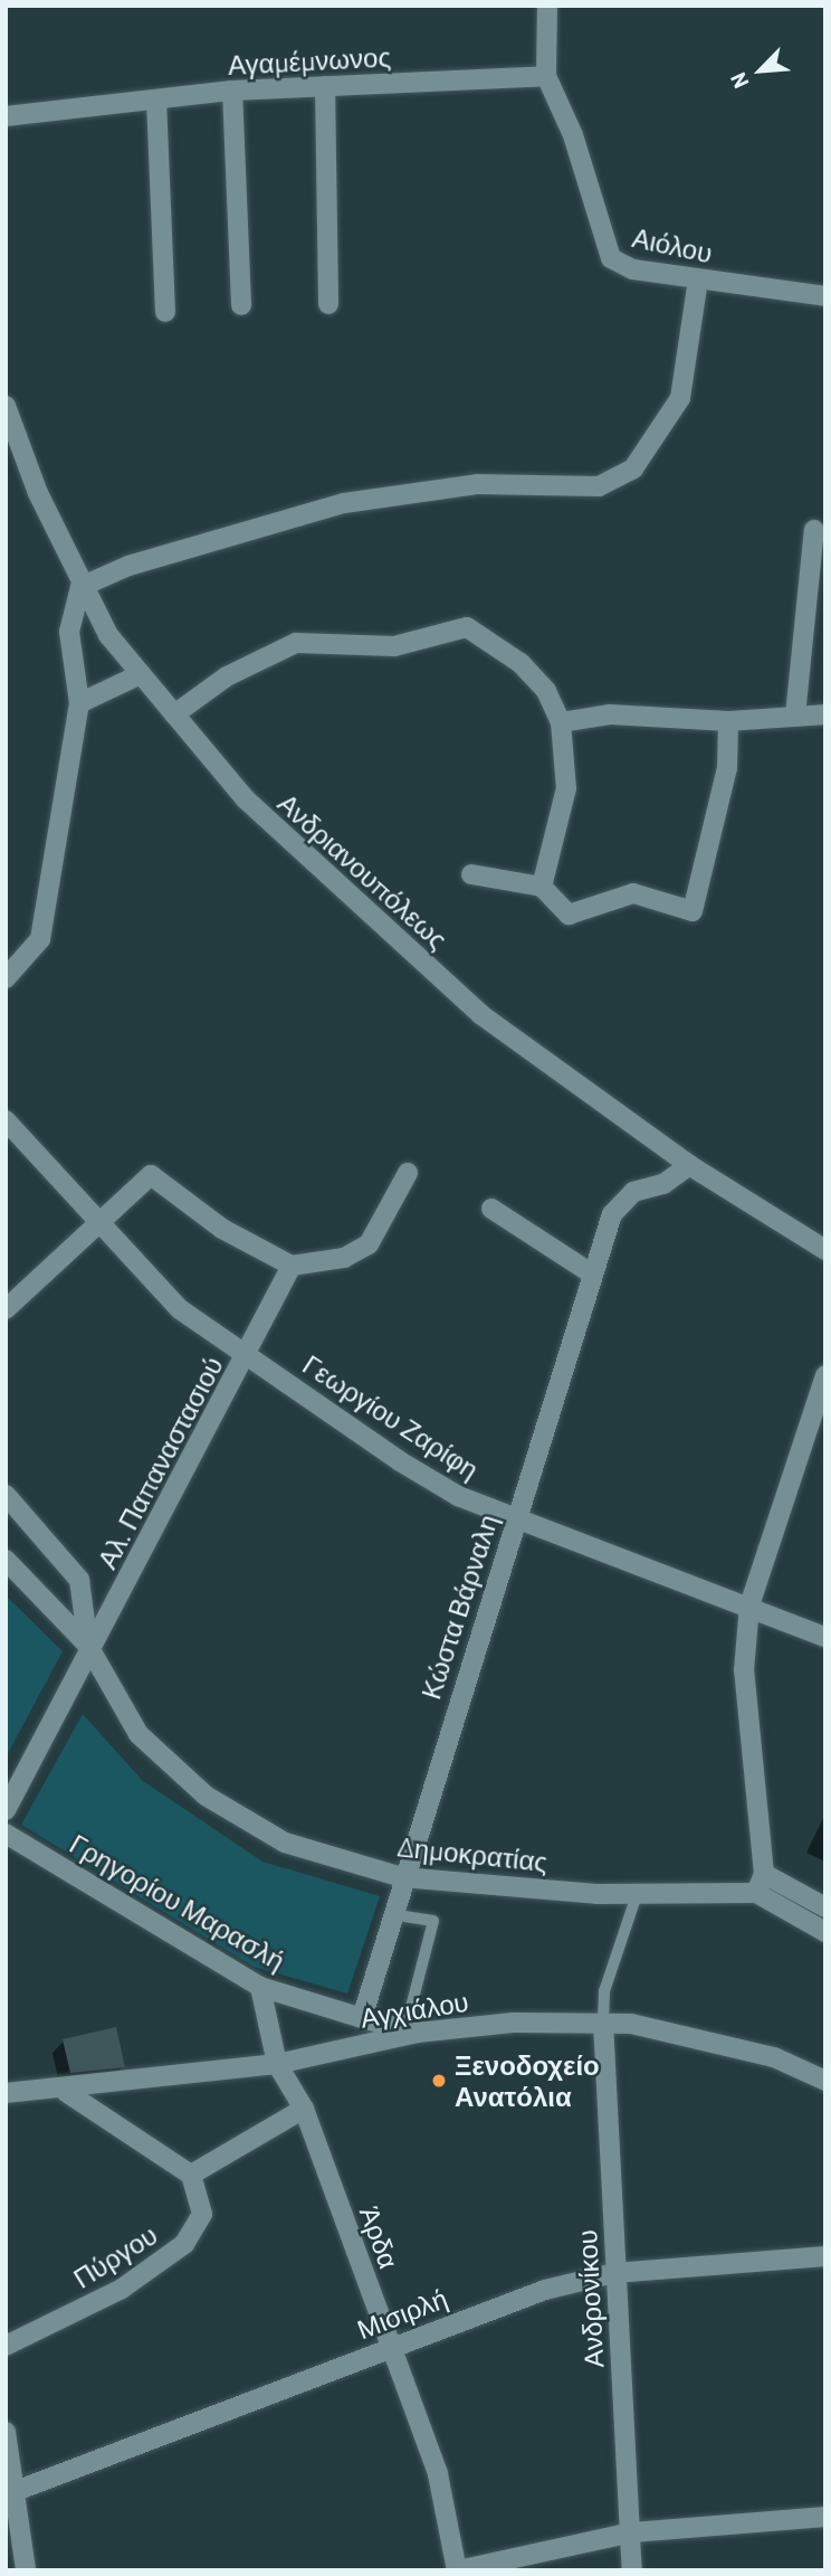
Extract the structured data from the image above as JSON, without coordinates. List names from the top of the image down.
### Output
{
  "streets": {
    "street": [
      "Αγαμέμνωνος",
      "Αιόλου",
      "Ανδριανουπόλεως",
      "Γεωργίου Ζαρίφη",
      "Αλ. Παπαναστασιού",
      "Κώστα Βάρναλη",
      "Δημοκρατίας",
      "Γρηγορίου Μαρασλή",
      "Αγχιάλου",
      "Άρδα",
      "Πύργου",
      "Ανδρονίκου",
      "Μισιρλή"
    ]
  },
  "crossings": [
    ["Αγαμέμνωνος", "Αιόλου"],
    ["Ανδριανουπόλεως", "Κώστα Βάρναλη"],
    ["Γεωργίου Ζαρίφη", "Αλ. Παπαναστασιού"],
    ["Γεωργίου Ζαρίφη", "Κώστα Βάρναλη"],
    ["Αλ. Παπαναστασιού", "Δημοκρατίας"],
    ["Κώστα Βάρναλη", "Δημοκρατίας"],
    ["Κώστα Βάρναλη", "Γρηγορίου Μαρασλή"],
    ["Γρηγορίου Μαρασλή", "Αγχιάλου"],
    ["Γρηγορίου Μαρασλή", "Άρδα"],
    ["Αγχιάλου", "Άρδα"],
    ["Αγχιάλου", "Ανδρονίκου"],
    ["Άρδα", "Μισιρλή"],
    ["Ανδρονίκου", "Μισιρλή"]
  ],
  "places": ["Ξενοδοχείο Ανατόλια"],
  "north": "bottom left"
}
